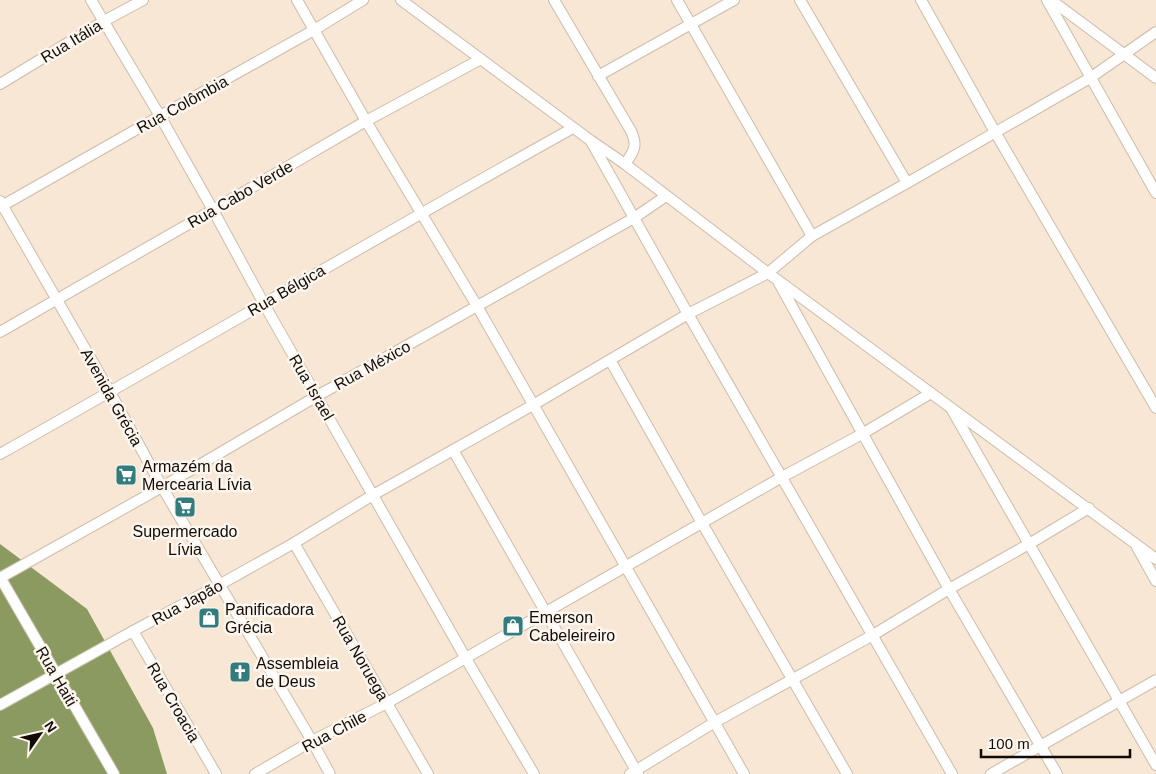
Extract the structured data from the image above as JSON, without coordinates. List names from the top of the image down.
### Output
{
  "streets": {
    "street": [
      "Rua Itália",
      "Rua Colômbia",
      "Rua Cabo Verde",
      "Rua Bélgica",
      "Rua México",
      "Rua Israel",
      "Avenida Grécia",
      "Rua Japão",
      "Rua Noruega",
      "Rua Haiti",
      "Rua Croacia",
      "Rua Chile"
    ]
  },
  "crossings": [
    ["Rua Itália", "Rua Israel"],
    ["Rua Colômbia", "Rua Israel"],
    ["Rua Colômbia", "Avenida Grécia"],
    ["Rua Cabo Verde", "Rua Israel"],
    ["Rua Cabo Verde", "Avenida Grécia"],
    ["Rua Bélgica", "Rua Israel"],
    ["Rua Bélgica", "Avenida Grécia"],
    ["Rua México", "Rua Israel"],
    ["Rua México", "Avenida Grécia"],
    ["Rua México", "Rua Haiti"],
    ["Rua Israel", "Rua Japão"],
    ["Rua Israel", "Rua Chile"],
    ["Avenida Grécia", "Rua Japão"],
    ["Avenida Grécia", "Rua Chile"],
    ["Rua Japão", "Rua Noruega"],
    ["Rua Japão", "Rua Haiti"],
    ["Rua Japão", "Rua Croacia"],
    ["Rua Noruega", "Rua Chile"]
  ],
  "places": {
    "supermarket": ["Armazém da Mercearia Lívia", "Supermercado Lívia"],
    "shop": ["Panificadora Grécia", "Emerson Cabeleireiro"],
    "church": ["Assembleia de Deus"]
  },
  "scale_bar": "100 m",
  "north": "top right"
}
